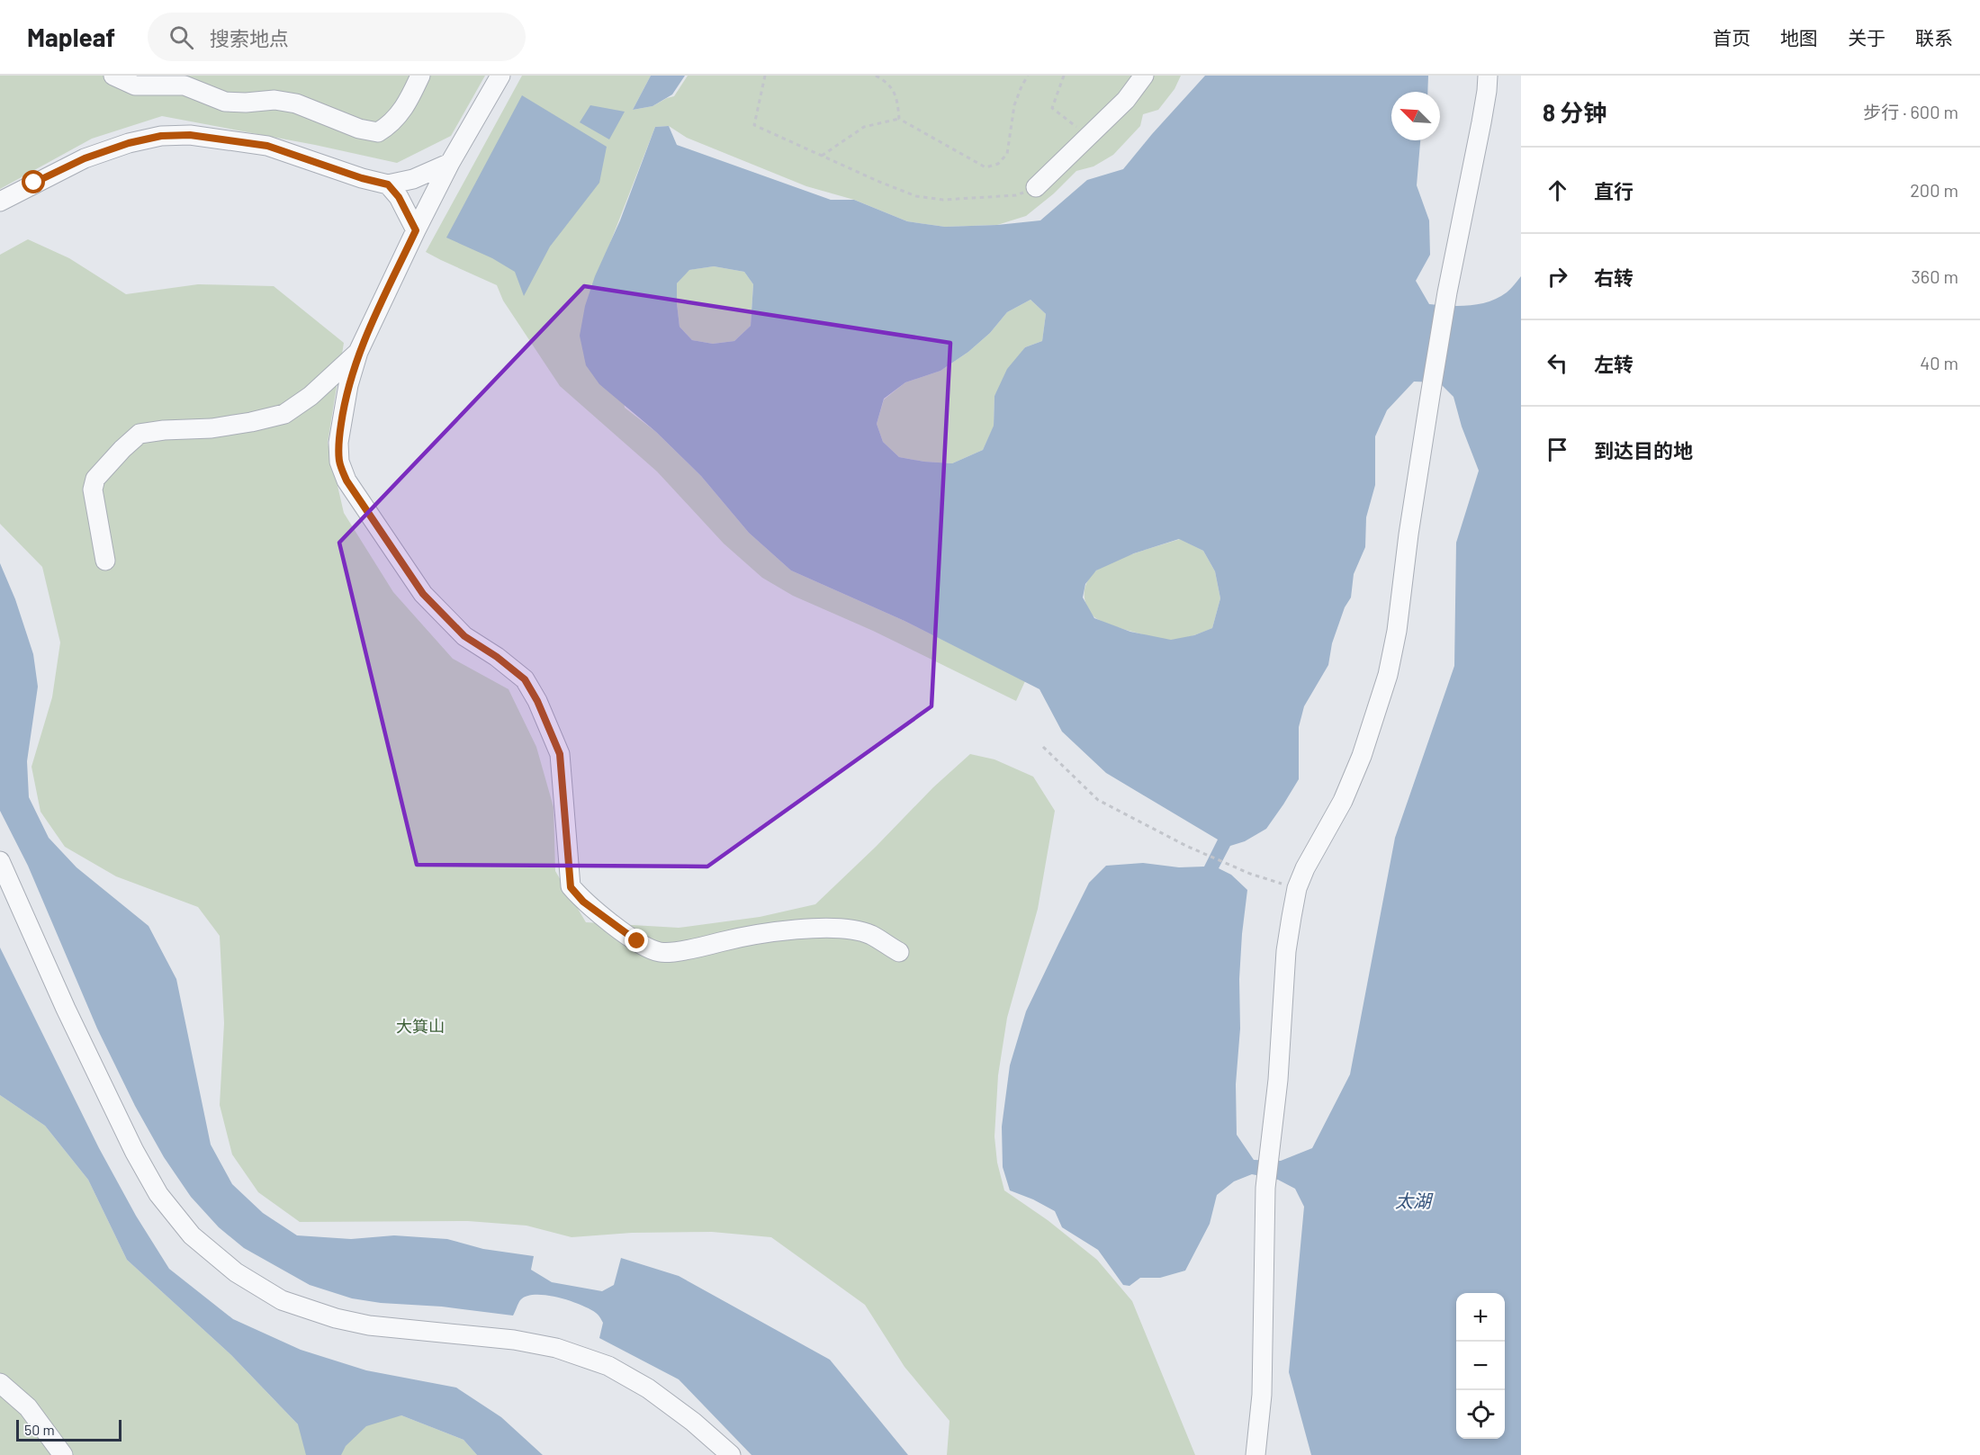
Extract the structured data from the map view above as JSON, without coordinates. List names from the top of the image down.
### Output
{
  "water": ["太湖"],
  "parks": ["大箕山"],
  "scale_bar": "50 m",
  "north": "top left",
  "page": {
    "header": "Mapleaf",
    "search": "搜索地点",
    "nav": [
      "首页",
      "地图",
      "关于",
      "联系"
    ],
    "heading": ["8 分钟", "步行 · 600 m"],
    "list": [
      ["直行", "200 m"],
      ["右转", "360 m"],
      ["左转", "40 m"],
      "到达目的地"
    ],
    "map_buttons": ["+", "−"],
    "scale": "50 m"
  }
}
